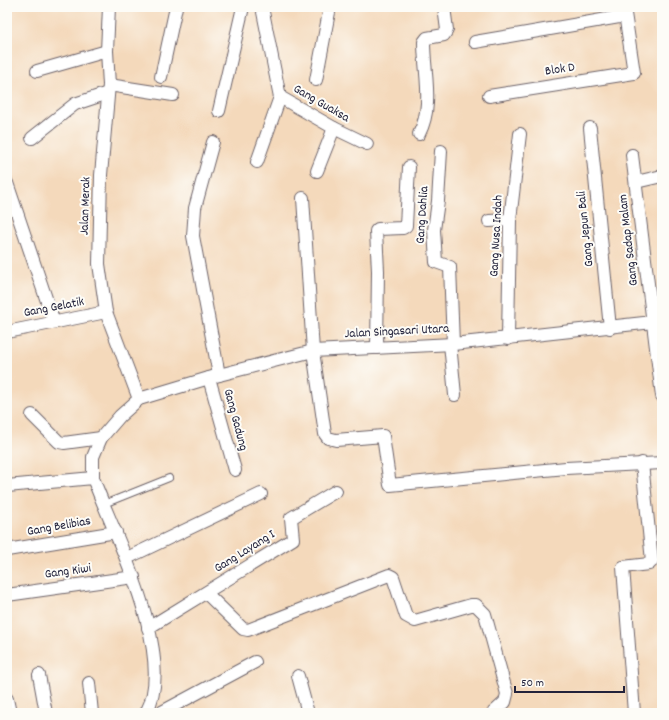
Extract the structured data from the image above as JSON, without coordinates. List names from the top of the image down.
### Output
{
  "streets": {
    "street": [
      "Blok D",
      "Gang Guaksa",
      "Jalan Merak",
      "Gang Dahlia",
      "Gang Jepun Bali",
      "Gang Nusa Indah",
      "Gang Sadap Malam",
      "Gang Gelatik",
      "Jalan Singasari Utara",
      "Gang Gadung",
      "Gang Belibias",
      "Gang Layang I",
      "Gang Kiwi"
    ]
  },
  "crossings": [
    ["Jalan Merak", "Gang Gelatik"],
    ["Jalan Merak", "Jalan Singasari Utara"],
    ["Gang Dahlia", "Jalan Singasari Utara"],
    ["Gang Jepun Bali", "Jalan Singasari Utara"],
    ["Gang Nusa Indah", "Jalan Singasari Utara"],
    ["Gang Sadap Malam", "Jalan Singasari Utara"],
    ["Jalan Singasari Utara", "Gang Gadung"]
  ],
  "scale_bar": "50 m"
}
